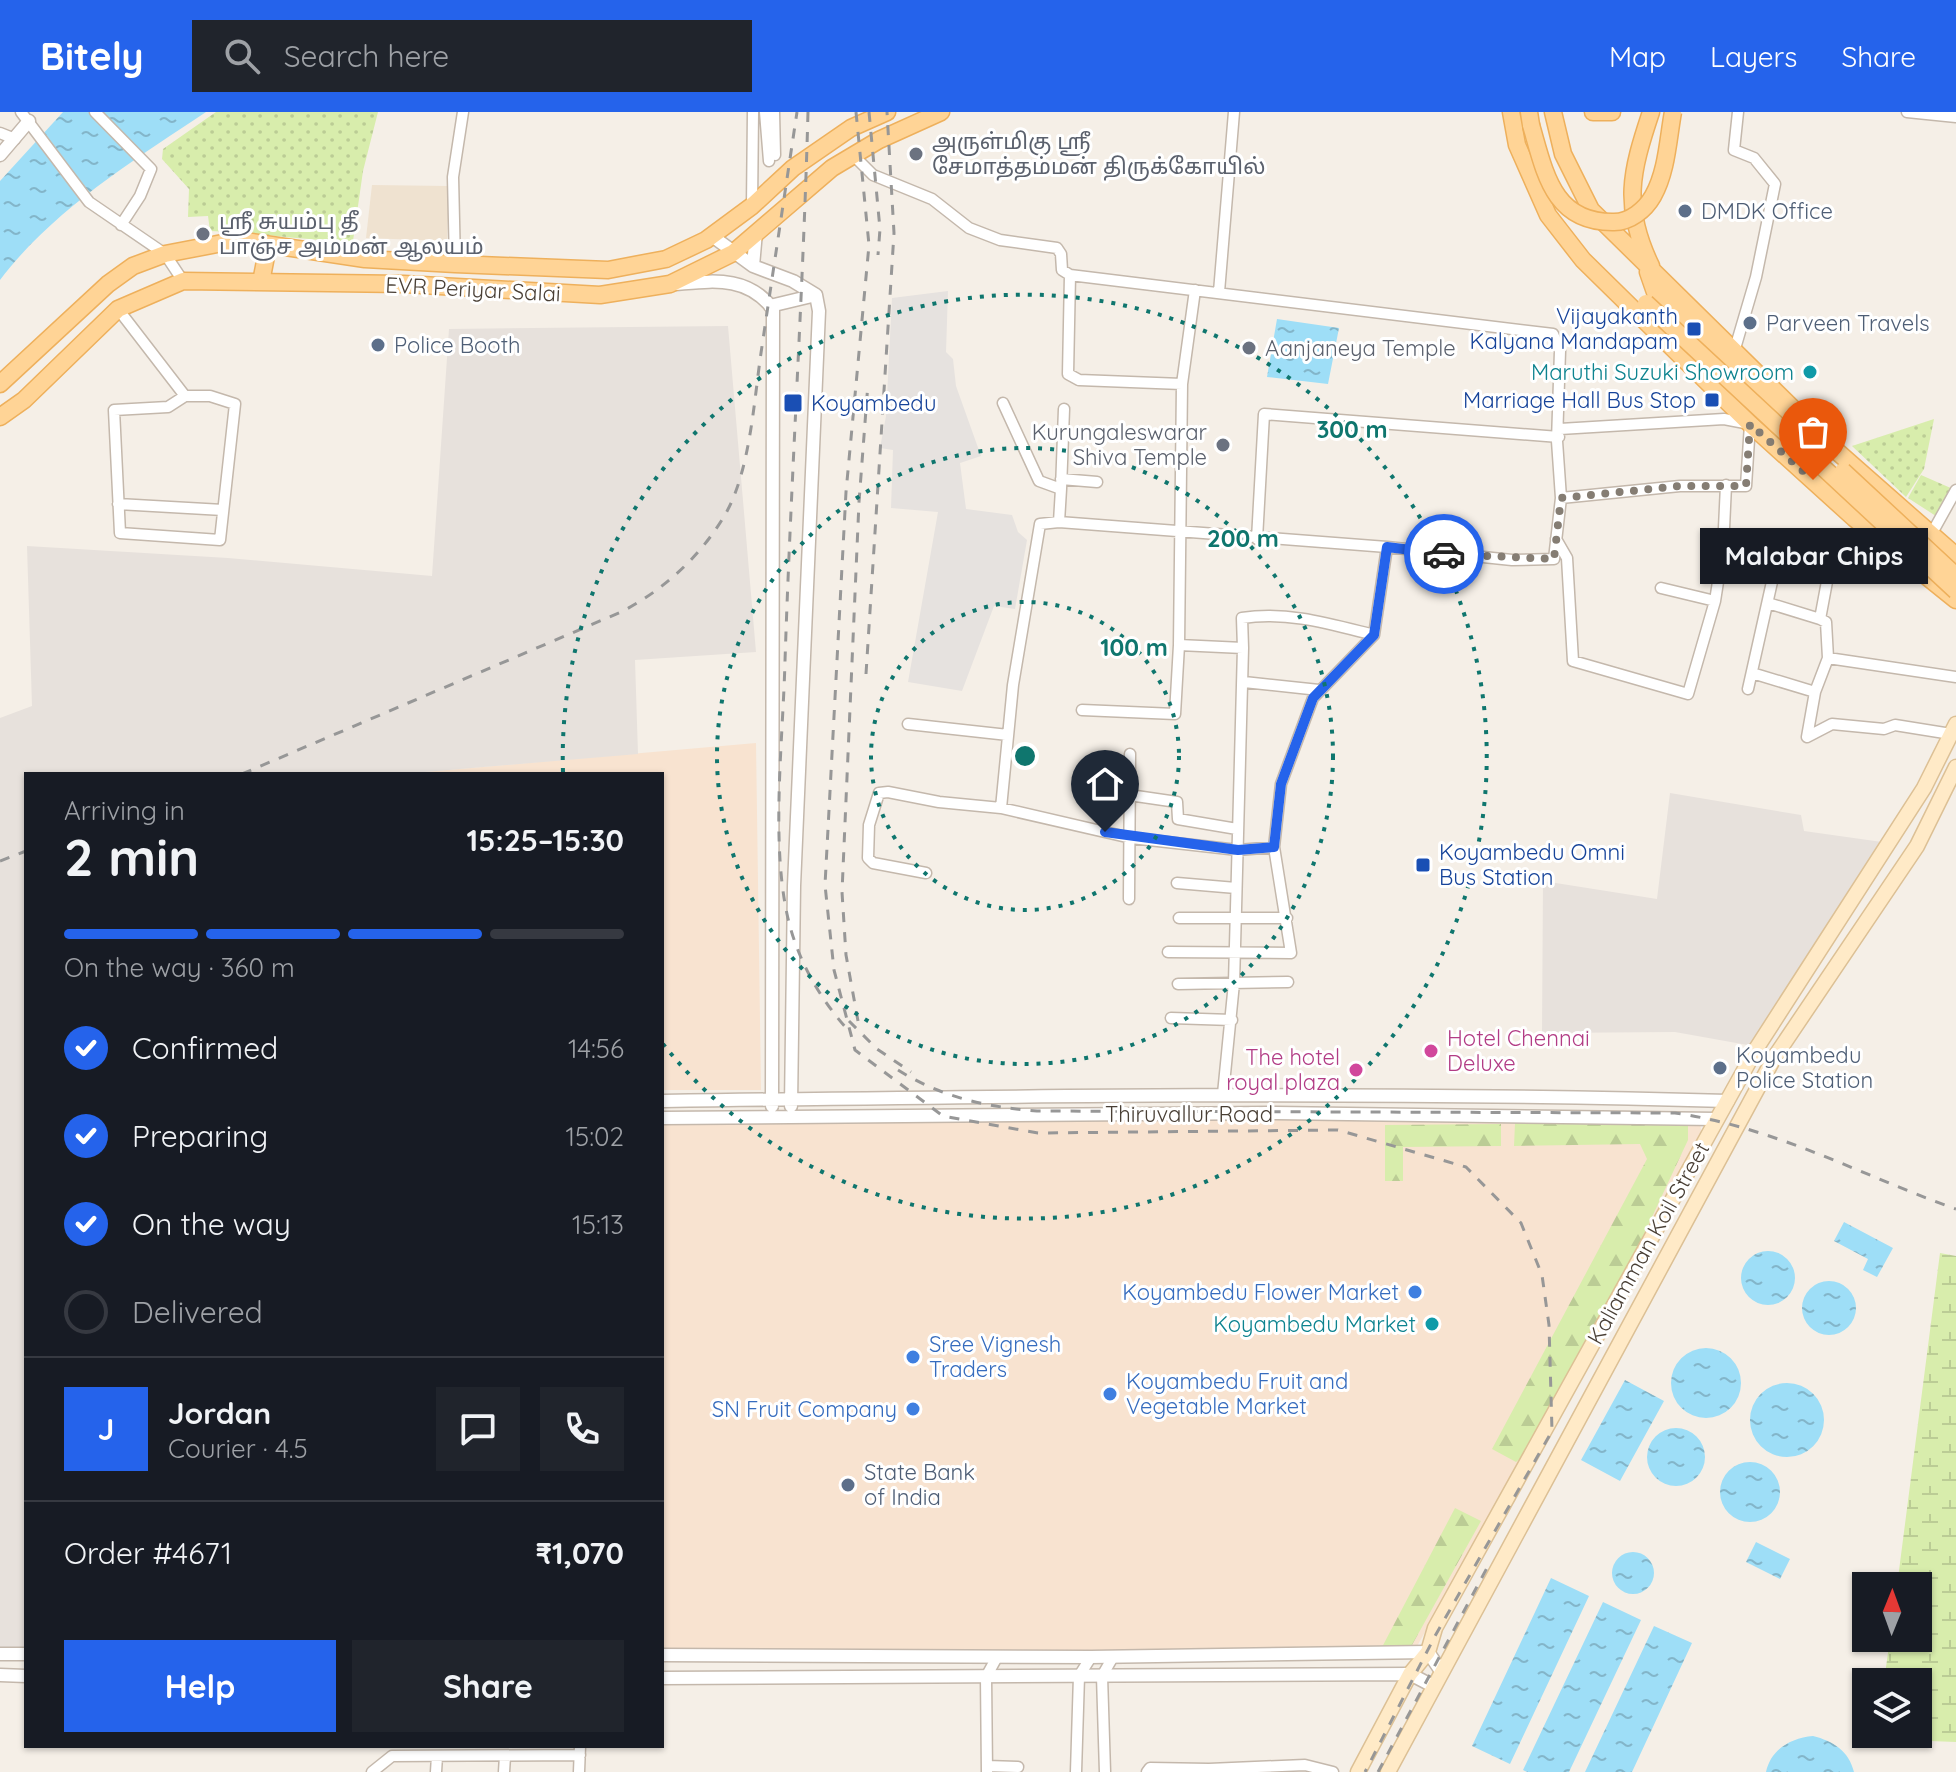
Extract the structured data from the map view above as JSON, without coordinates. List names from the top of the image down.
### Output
{
  "streets": {
    "main road": ["EVR Periyar Salai", "Kaliamman Koil Street"],
    "street": ["Thiruvallur Road"]
  },
  "crossings": [
    ["Thiruvallur Road", "Kaliamman Koil Street"]
  ],
  "places": {
    "other": [
      "அருள்மிகு ஸ்ரீ சேமாத்தம்மன் திருக்கோயில்",
      "DMDK Office",
      "ஶ்ரீ சுயம்பு தீ பாஞ்ச அம்மன் ஆலயம்",
      "Parveen Travels",
      "Police Booth",
      "Aanjaneya Temple",
      "Maruthi Suzuki Showroom",
      "Kurungaleswarar Shiva Temple",
      "Malabar Chips",
      "Hotel Chennai Deluxe",
      "Koyambedu Police Station",
      "The hotel royal plaza",
      "Koyambedu Flower Market",
      "Koyambedu Market",
      "Sree Vignesh Traders",
      "Koyambedu Fruit and Vegetable Market",
      "SN Fruit Company",
      "State Bank of India"
    ],
    "transit": [
      "Vijayakanth Kalyana Mandapam",
      "Marriage Hall Bus Stop",
      "Koyambedu",
      "Koyambedu Omni Bus Station"
    ]
  },
  "north": "top",
  "page": {
    "header": "Bitely",
    "search": "Search here",
    "nav": ["Map", "Layers", "Share"],
    "bubble": "Malabar Chips",
    "heading": ["2 min", "Arriving in", "15:25–15:30"],
    "panel": [
      "Jordan",
      "Courier · 4.5",
      "Order #4671",
      "₹1,070"
    ],
    "bar": "On the way · 360 m",
    "list": [
      ["Confirmed", "14:56"],
      ["Preparing", "15:02"],
      ["On the way", "15:13"],
      "Delivered"
    ],
    "round": "J",
    "buttons": ["Help", "Share"]
  },
  "rings": ["300 m", "200 m", "100 m"]
}
